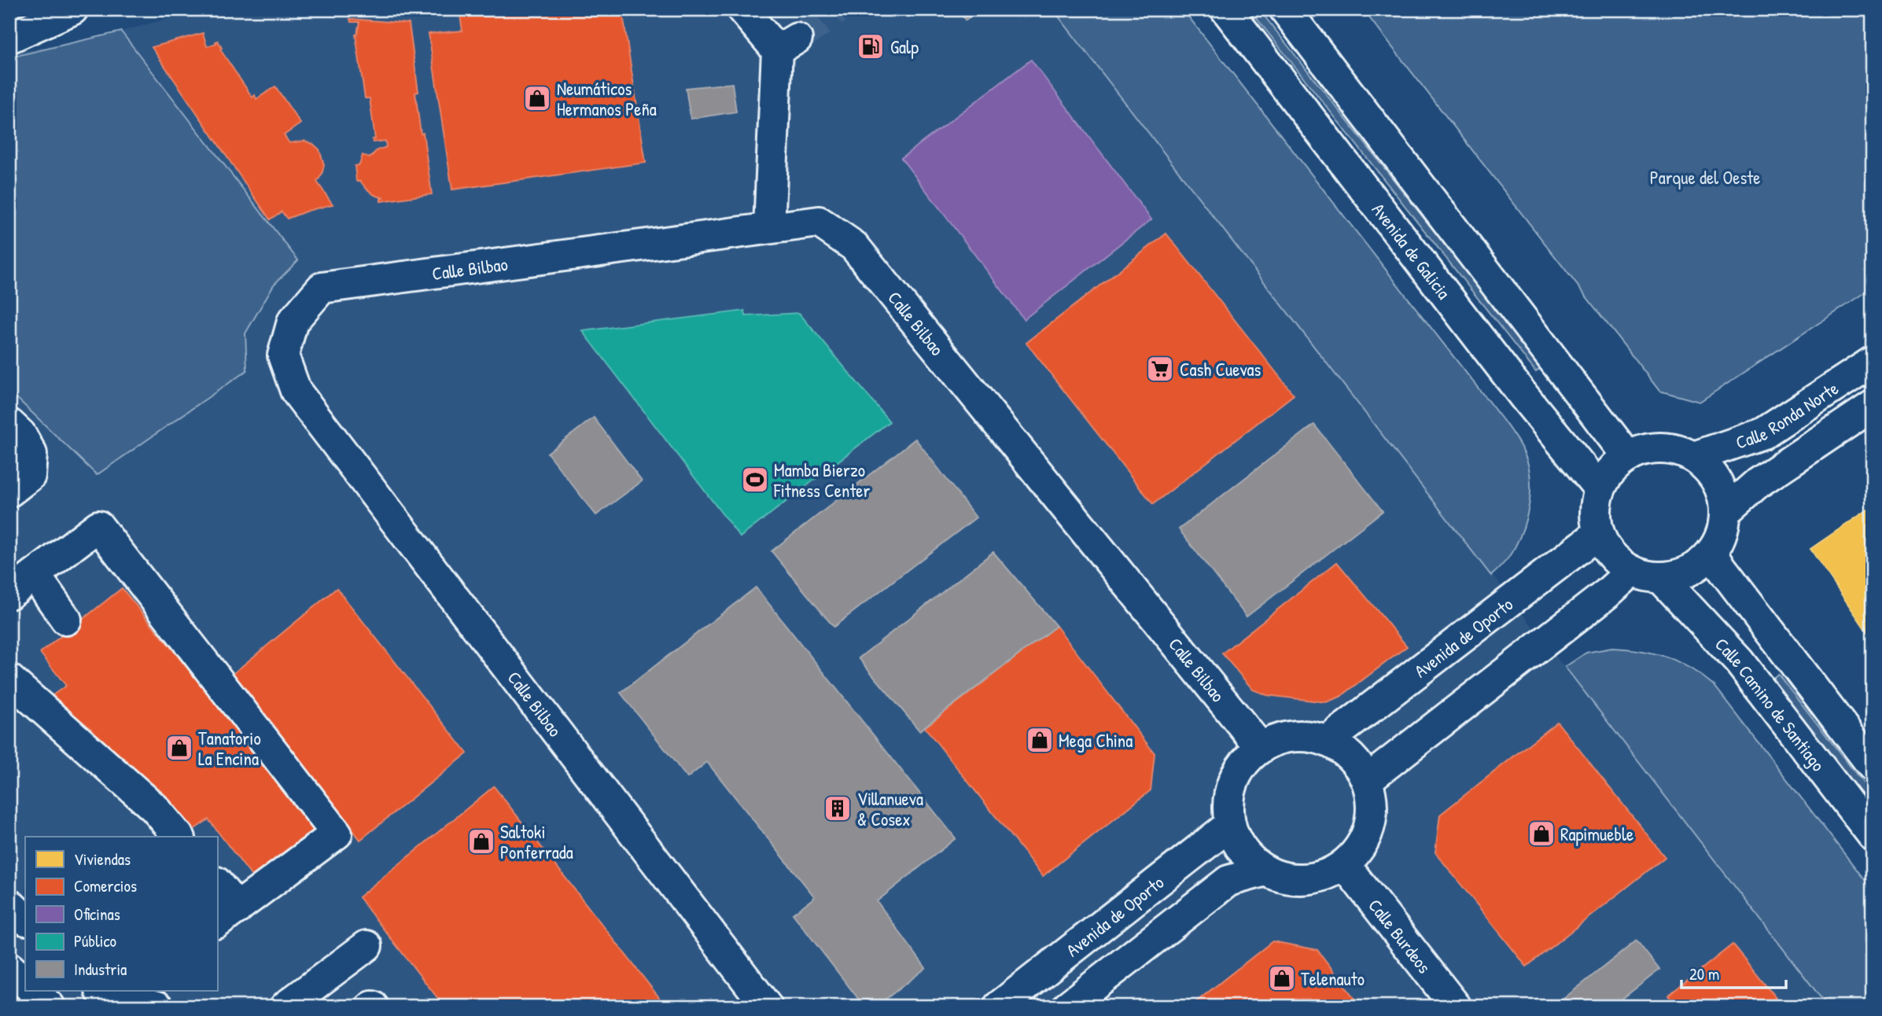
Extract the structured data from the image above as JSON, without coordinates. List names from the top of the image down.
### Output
{
  "streets": {
    "street": [
      "Avenida de Galicia",
      "Calle Bilbao",
      "Calle Ronda Norte",
      "Avenida de Oporto",
      "Calle Camino de Santiago",
      "Calle Burdeos"
    ]
  },
  "crossings": [
    ["Avenida de Galicia", "Calle Ronda Norte"],
    ["Avenida de Galicia", "Avenida de Oporto"],
    ["Avenida de Galicia", "Calle Camino de Santiago"],
    ["Calle Bilbao", "Avenida de Oporto"],
    ["Calle Bilbao", "Calle Burdeos"],
    ["Calle Ronda Norte", "Avenida de Oporto"],
    ["Calle Ronda Norte", "Calle Camino de Santiago"],
    ["Avenida de Oporto", "Calle Camino de Santiago"],
    ["Avenida de Oporto", "Calle Burdeos"]
  ],
  "parks": ["Parque del Oeste"],
  "places": {
    "fuel station": ["Galp"],
    "shop": [
      "Neumáticos Hermanos Peña",
      "Mega China",
      "Tanatorio La Encina",
      "Rapimueble",
      "Saltoki Ponferrada",
      "Telenauto"
    ],
    "supermarket": ["Cash Cuevas"],
    "sports": ["Mamba Bierzo Fitness Center"],
    "building": ["Villanueva & Cosex"]
  },
  "legend": [
    "Viviendas",
    "Comercios",
    "Oficinas",
    "Público",
    "Industria"
  ],
  "scale_bar": "20 m"
}
